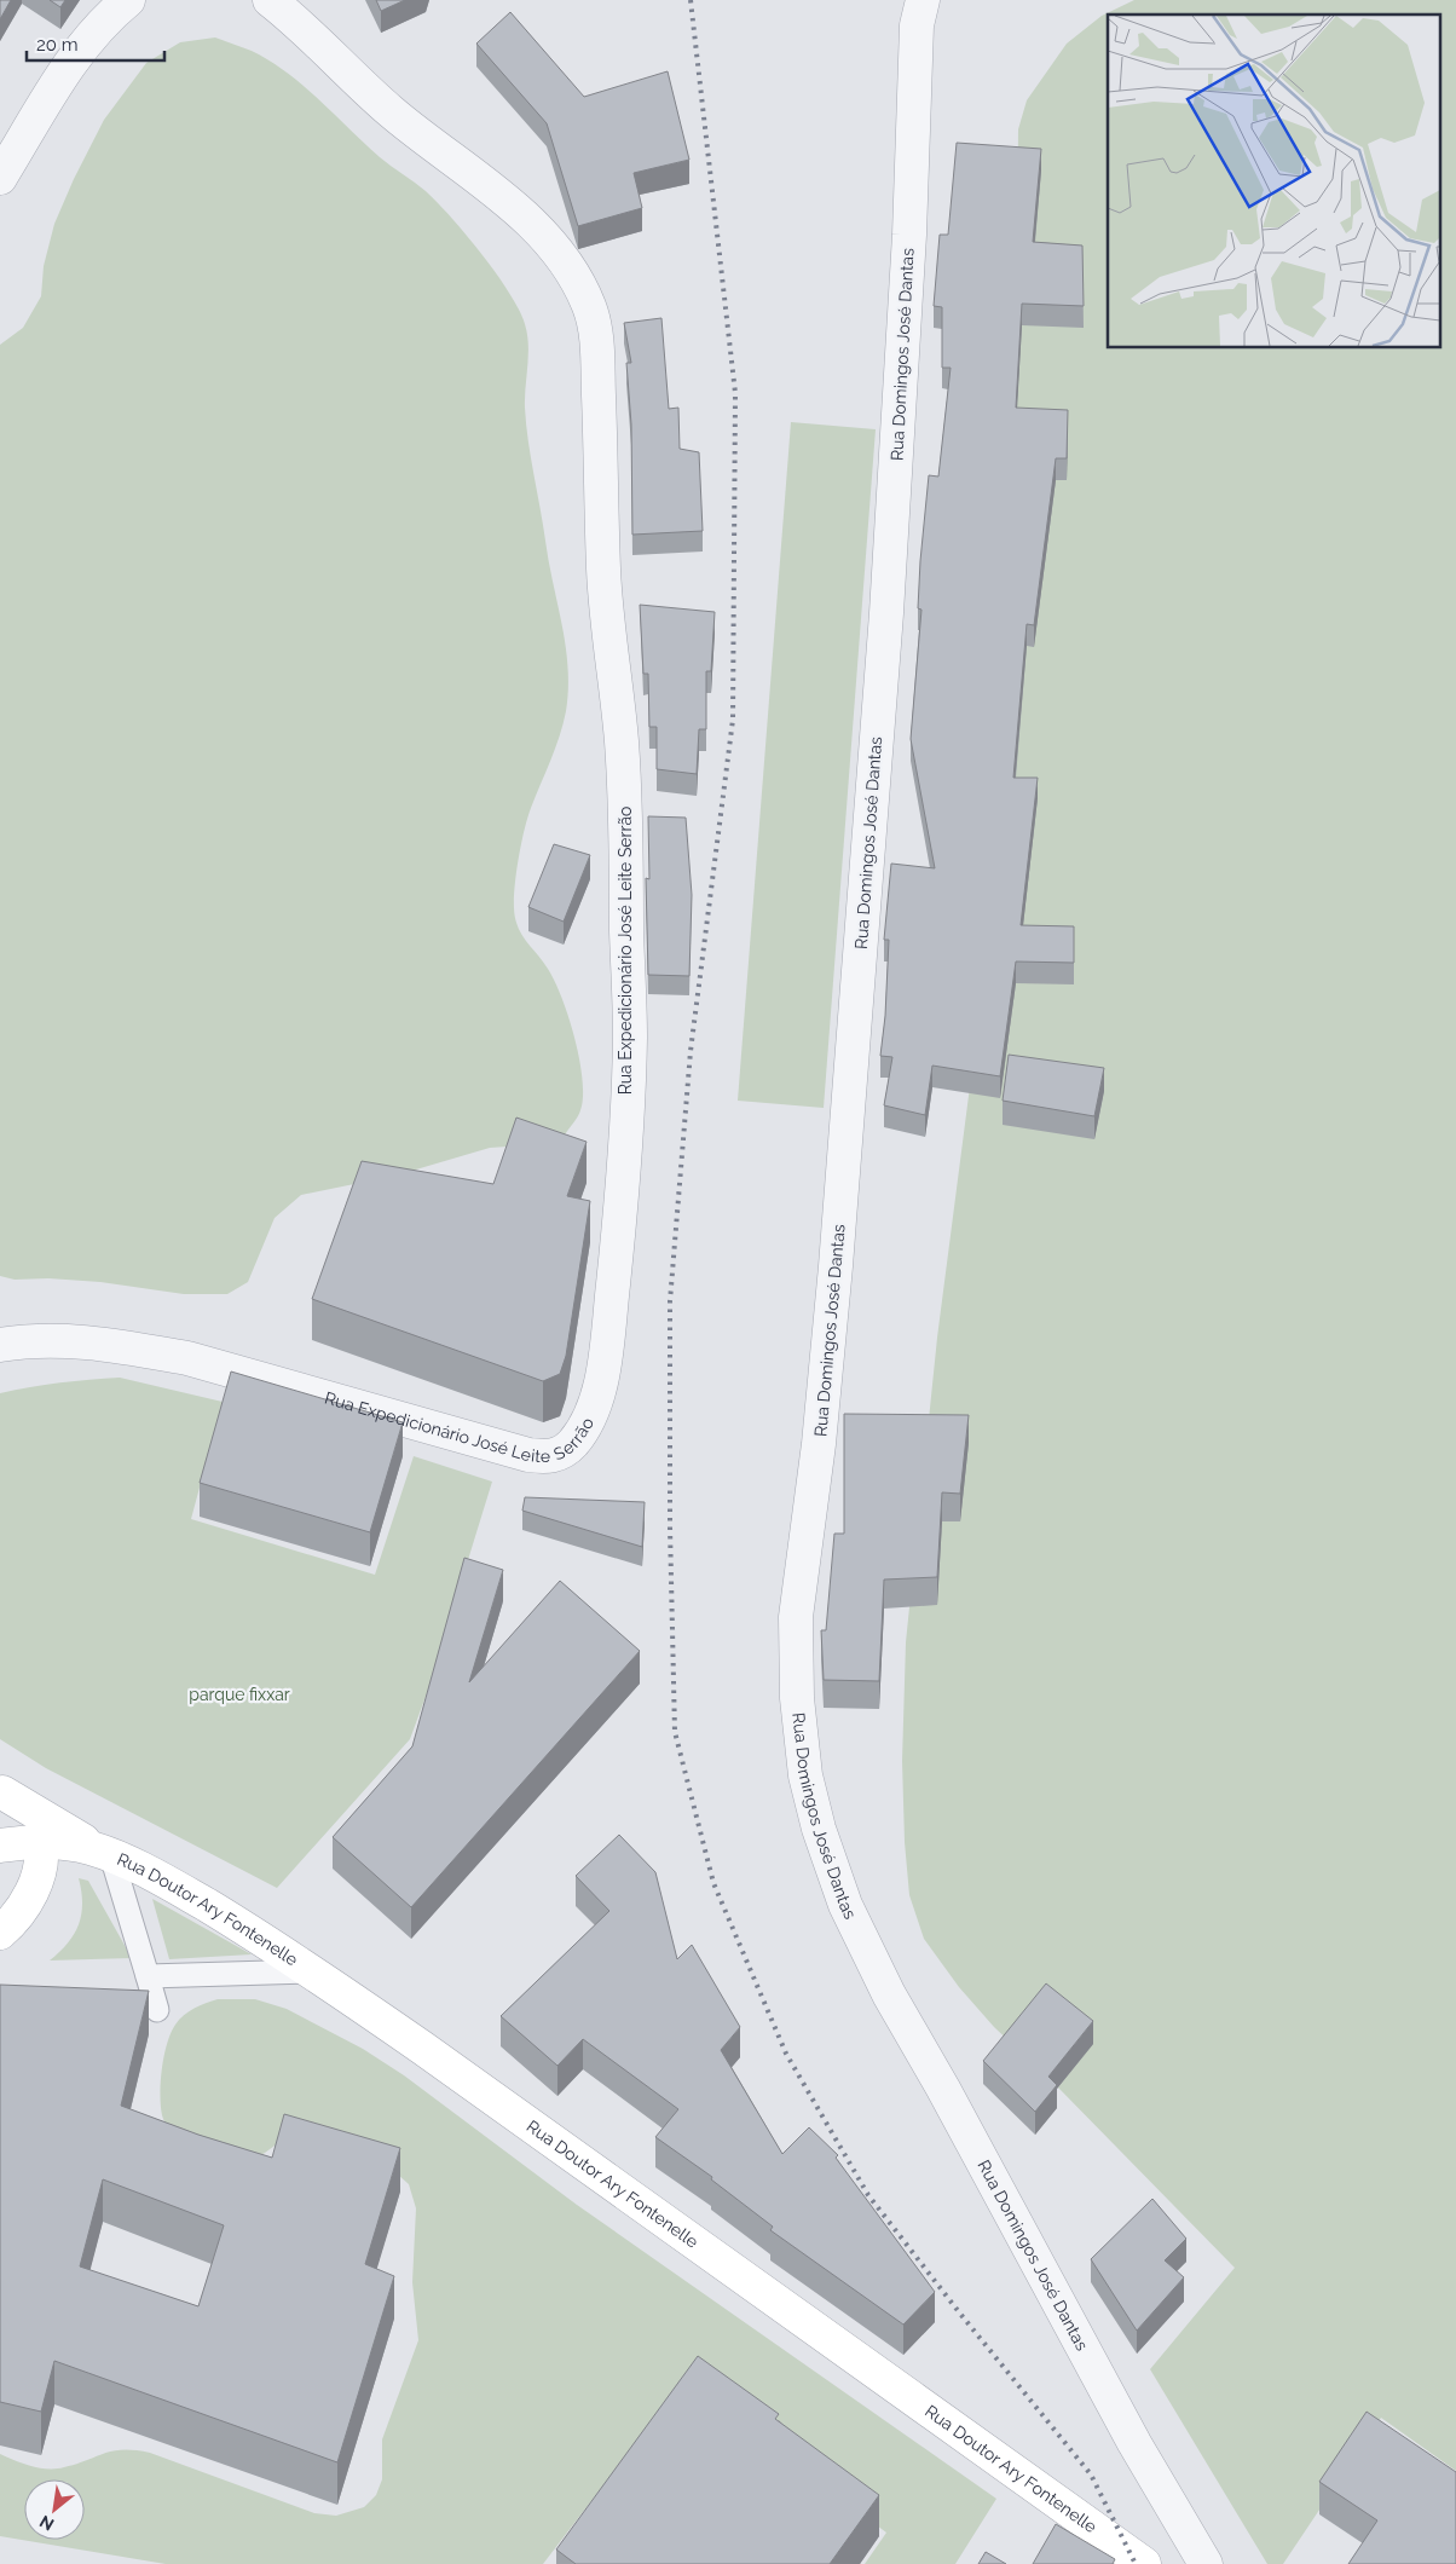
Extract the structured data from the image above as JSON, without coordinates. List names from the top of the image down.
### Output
{
  "streets": {
    "main road": ["Rua Doutor Ary Fontenelle"],
    "street": ["Rua Domingos José Dantas", "Rua Expedicionário José Leite Serrão"]
  },
  "parks": ["parque fixxar"],
  "scale_bar": "20 m",
  "north": "bottom left"
}
